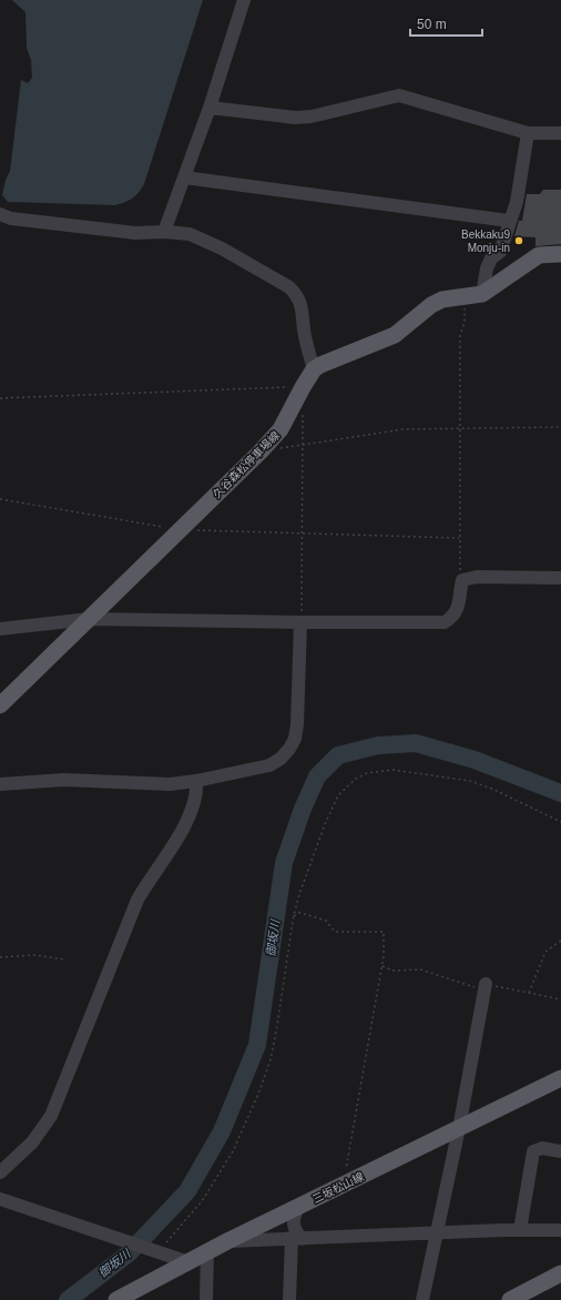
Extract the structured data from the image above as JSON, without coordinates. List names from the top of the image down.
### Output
{
  "streets": {
    "main road": ["久谷森松停車場線", "三坂松山線"]
  },
  "water": ["御坂川"],
  "places": ["Bekkaku9 Monju-in"],
  "scale_bar": "50 m"
}
